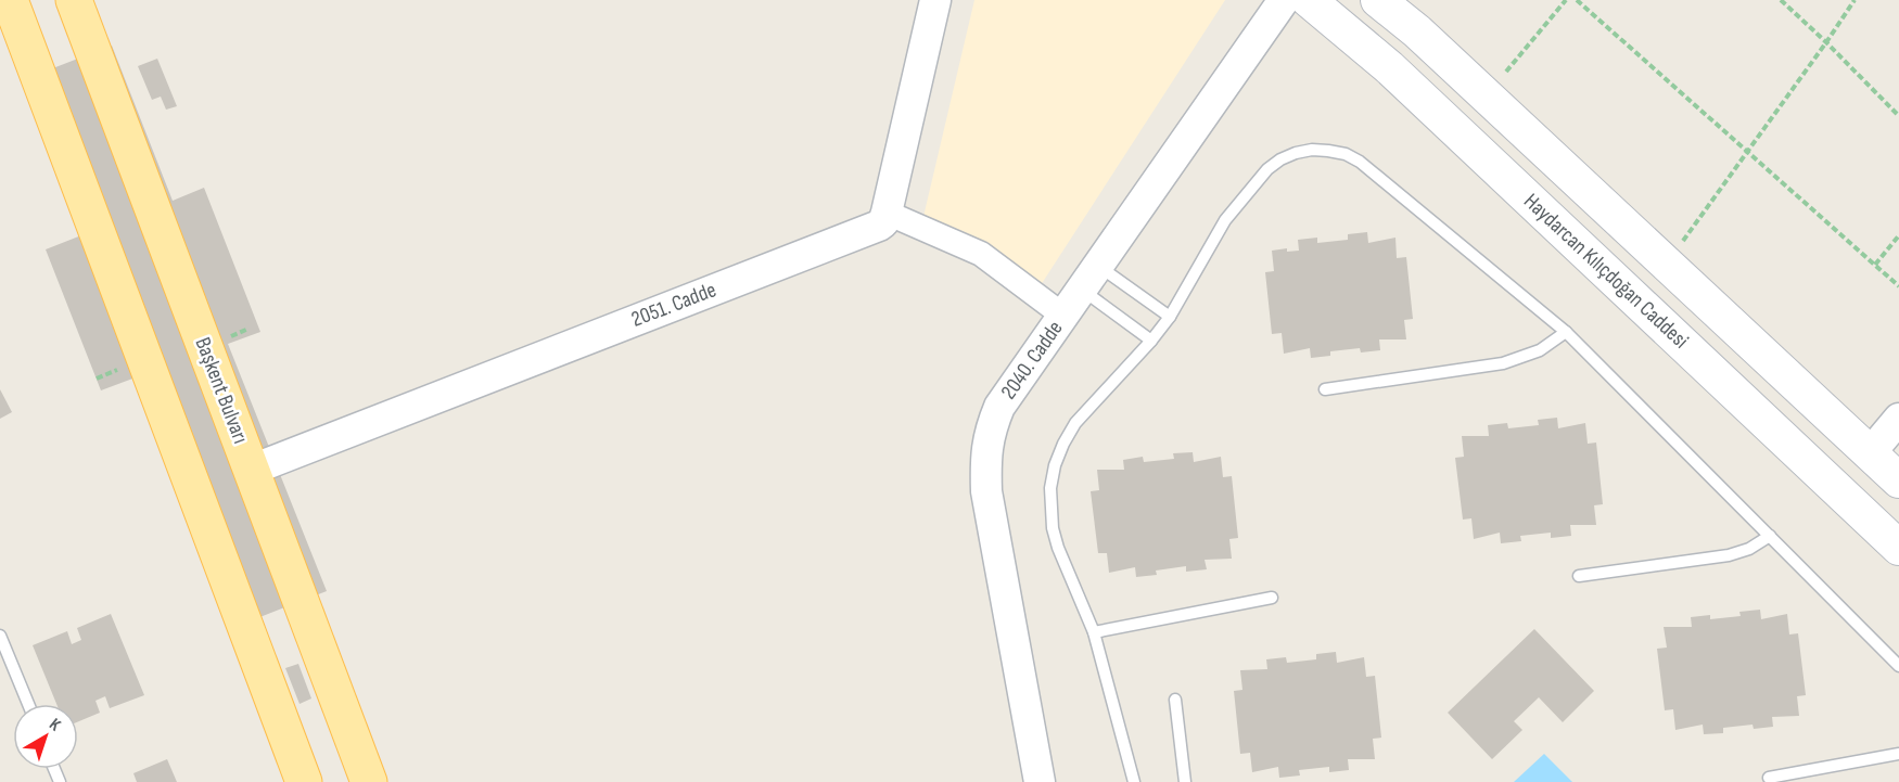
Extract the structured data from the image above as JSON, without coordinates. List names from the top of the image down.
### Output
{
  "streets": {
    "main road": ["Haydarcan Kılıçdoğan Caddesi", "Başkent Bulvarı"],
    "street": ["2051. Cadde", "2040. Cadde"]
  },
  "crossings": [
    ["2051. Cadde", "Başkent Bulvarı"]
  ],
  "north": "top right"
}
